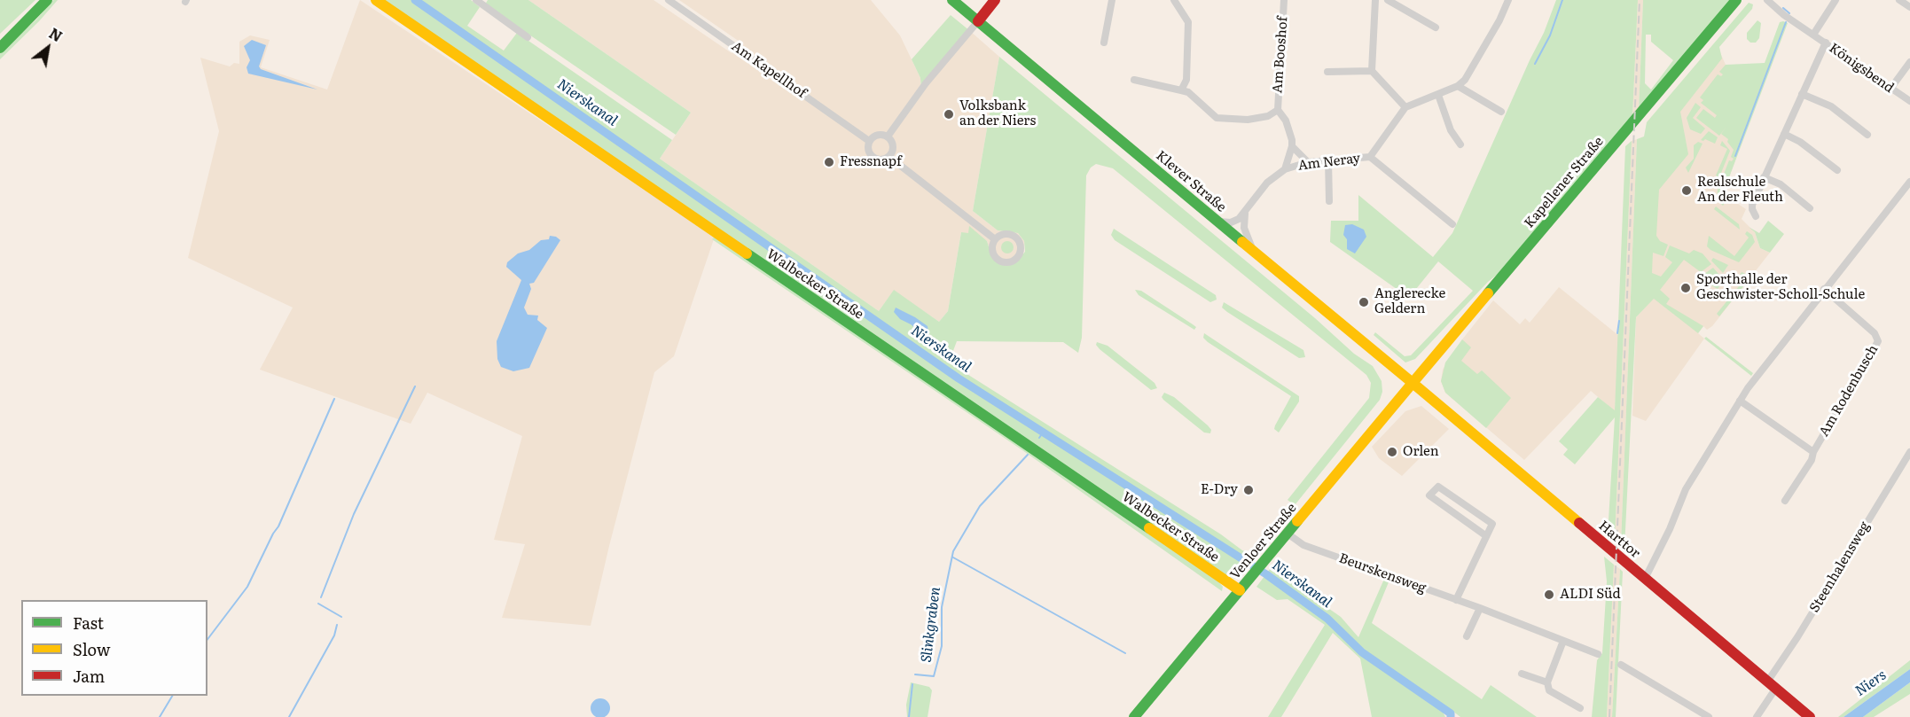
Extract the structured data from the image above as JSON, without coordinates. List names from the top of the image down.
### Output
{
  "streets": {
    "main road": [
      "Klever Straße",
      "Kapellener Straße",
      "Walbecker Straße",
      "Harttor",
      "Venloer Straße"
    ],
    "street": [
      "Am Booshof",
      "Königsbend",
      "Am Kapellhof",
      "Am Neray",
      "Am Rodenbusch",
      "Steenhalensweg",
      "Beurskensweg"
    ]
  },
  "crossings": [
    ["Klever Straße", "Kapellener Straße"],
    ["Klever Straße", "Harttor"],
    ["Klever Straße", "Venloer Straße"],
    ["Kapellener Straße", "Harttor"],
    ["Kapellener Straße", "Venloer Straße"],
    ["Walbecker Straße", "Venloer Straße"],
    ["Harttor", "Venloer Straße"],
    ["Harttor", "Steenhalensweg"],
    ["Venloer Straße", "Beurskensweg"]
  ],
  "water": ["Nierskanal", "Slinkgraben", "Niers"],
  "places": [
    "Volksbank an der Niers",
    "Fressnapf",
    "Realschule An der Fleuth",
    "Sporthalle der Geschwister-Scholl-Schule",
    "Anglerecke Geldern",
    "Orlen",
    "E-Dry",
    "ALDI Süd"
  ],
  "legend": ["Fast", "Slow", "Jam"],
  "north": "top right"
}
